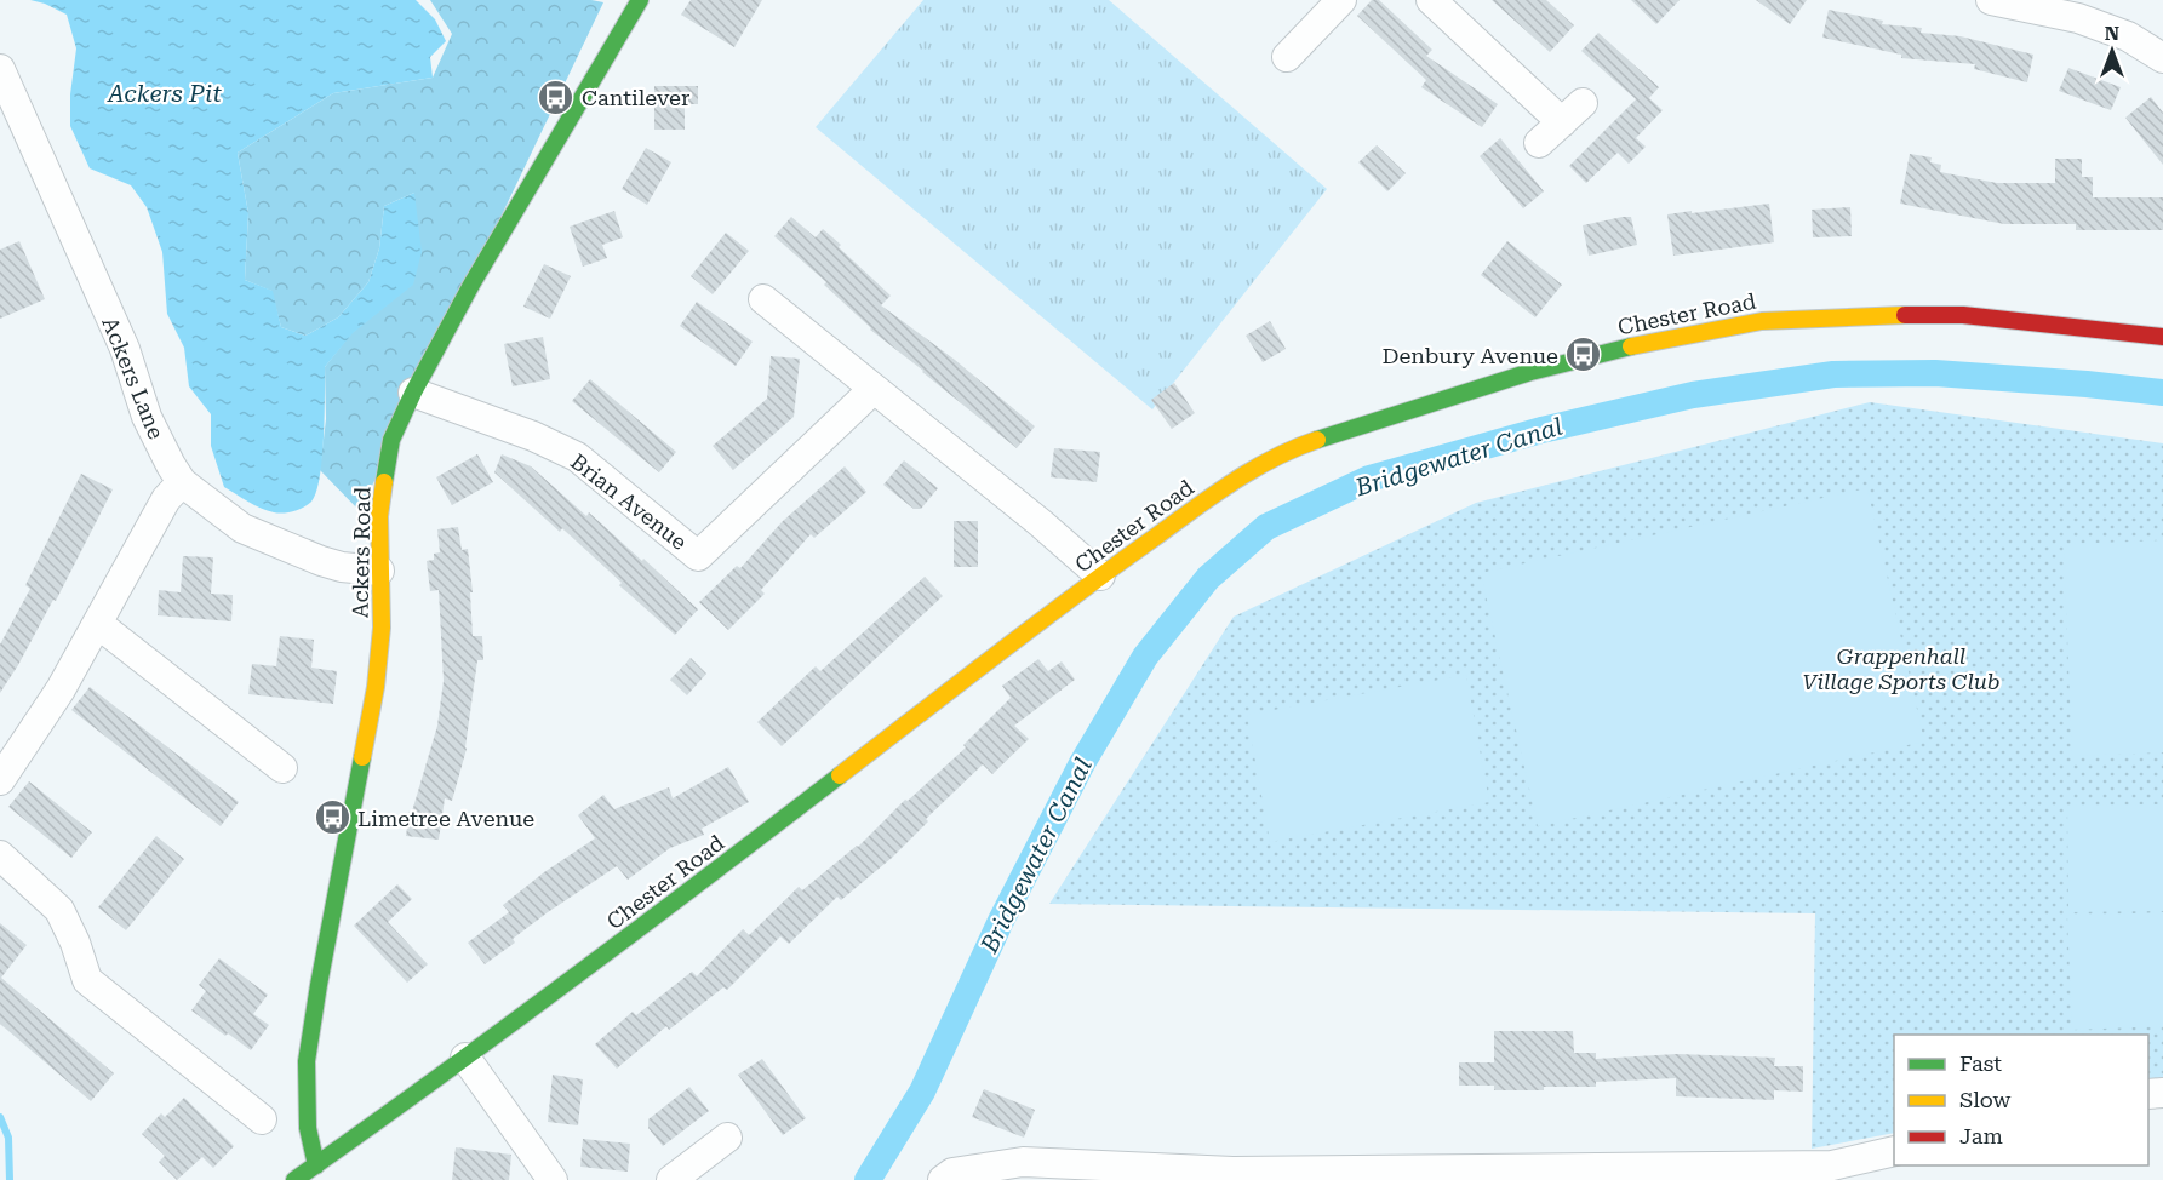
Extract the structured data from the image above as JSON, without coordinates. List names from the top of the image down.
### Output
{
  "streets": {
    "main road": ["Chester Road", "Ackers Road"],
    "street": ["Ackers Lane", "Brian Avenue"]
  },
  "crossings": [
    ["Chester Road", "Ackers Road"],
    ["Ackers Lane", "Ackers Road"],
    ["Brian Avenue", "Ackers Road"]
  ],
  "water": ["Ackers Pit", "Bridgewater Canal"],
  "parks": ["Grappenhall Village Sports Club"],
  "places": {
    "bus stop": ["Cantilever", "Denbury Avenue", "Limetree Avenue"]
  },
  "legend": ["Fast", "Slow", "Jam"],
  "north": "top"
}
